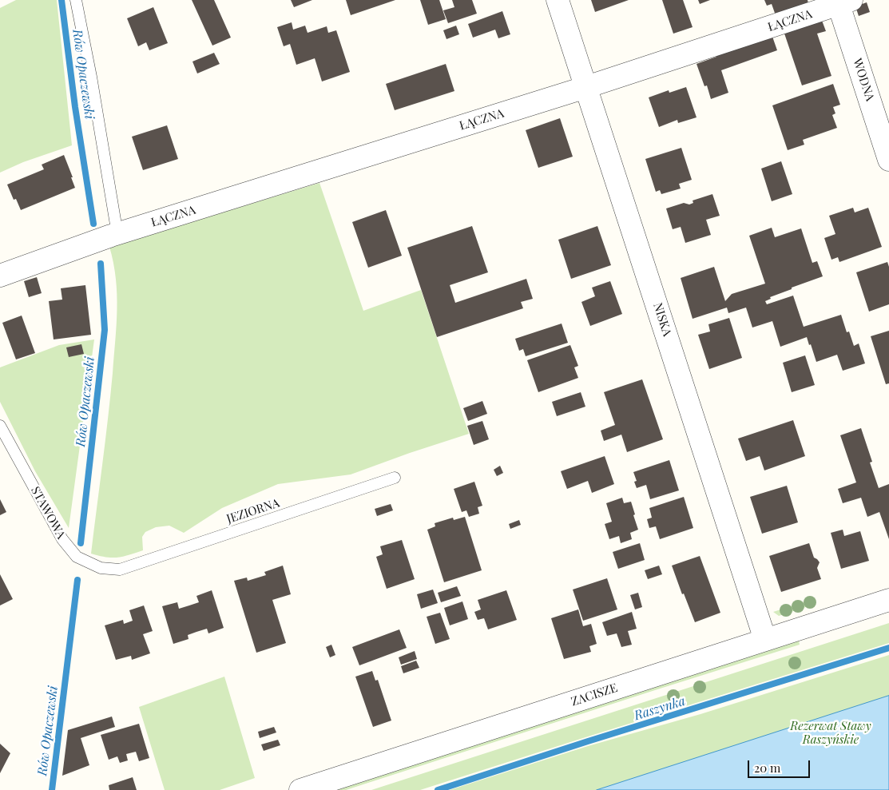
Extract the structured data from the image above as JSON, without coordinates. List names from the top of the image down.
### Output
{
  "streets": {
    "street": [
      "ŁĄCZNA",
      "WODNA",
      "NISKA",
      "ZACISZE"
    ],
    "lane": ["JEZIORNA", "STAWOWA"]
  },
  "crossings": [
    ["ŁĄCZNA", "WODNA"],
    ["ŁĄCZNA", "NISKA"],
    ["NISKA", "ZACISZE"],
    ["JEZIORNA", "STAWOWA"]
  ],
  "water": ["Rów Opaczewski", "Raszynka"],
  "parks": ["Rezerwat Stawy Raszyńskie"],
  "scale_bar": "20 m"
}
